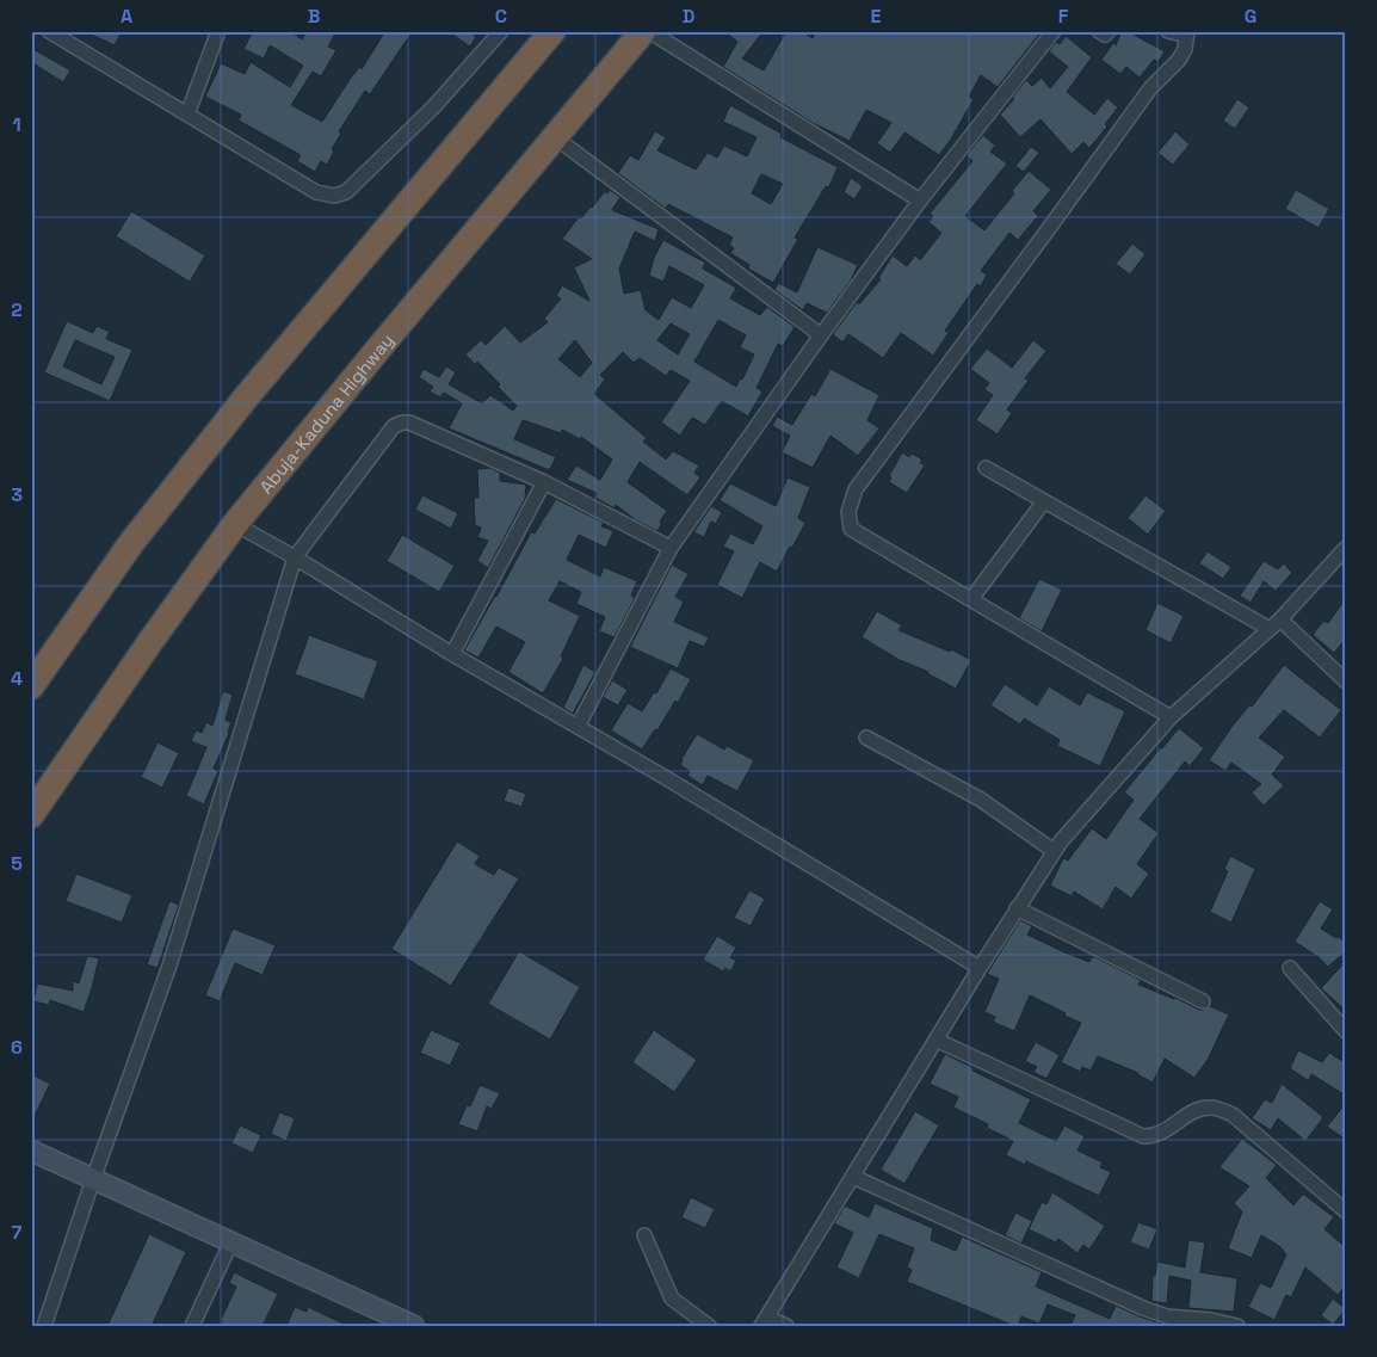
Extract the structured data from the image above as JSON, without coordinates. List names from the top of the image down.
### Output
{
  "streets": {
    "highway": ["Abuja-Kaduna Highway"]
  },
  "grid": {
    "columns": [
      "A",
      "B",
      "C",
      "D",
      "E",
      "F",
      "G"
    ],
    "rows": [
      "1",
      "2",
      "3",
      "4",
      "5",
      "6",
      "7"
    ]
  }
}
